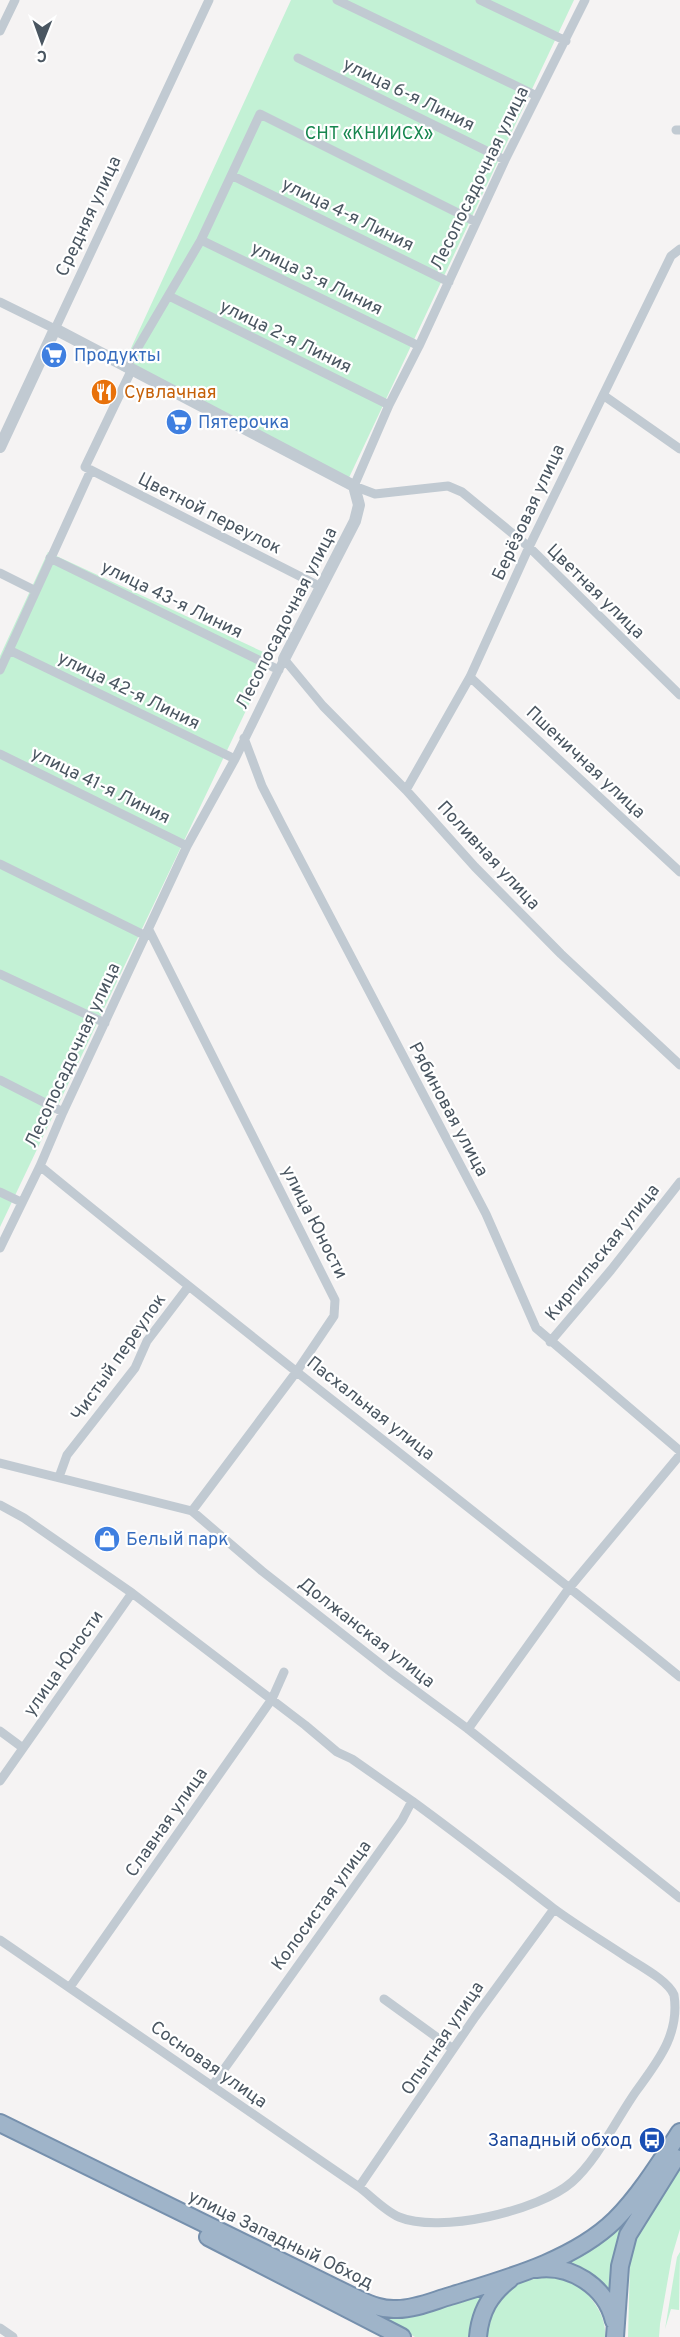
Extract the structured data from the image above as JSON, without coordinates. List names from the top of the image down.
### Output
{
  "streets": {
    "highway": ["улица Западный Обход"],
    "street": [
      "улица 6-я Линия",
      "Лесопосадочная улица",
      "улица 4-я Линия",
      "Средняя улица",
      "улица 3-я Линия",
      "улица 2-я Линия",
      "Берёзовая улица",
      "Цветной переулок",
      "Цветная улица",
      "улица 43-я Линия",
      "улица 42-я Линия",
      "Пшеничная улица",
      "улица 41-я Линия",
      "Поливная улица",
      "Рябиновая улица",
      "улица Юности",
      "Кирпильская улица",
      "Чистый переулок",
      "Пасхальная улица",
      "Должанская улица",
      "Славная улица",
      "Колосистая улица",
      "Опытная улица",
      "Сосновая улица"
    ]
  },
  "crossings": [
    ["улица 6-я Линия", "Лесопосадочная улица"],
    ["Лесопосадочная улица", "улица 4-я Линия"],
    ["Лесопосадочная улица", "улица 3-я Линия"],
    ["Лесопосадочная улица", "улица 2-я Линия"],
    ["Лесопосадочная улица", "Цветной переулок"],
    ["Лесопосадочная улица", "Цветная улица"],
    ["Лесопосадочная улица", "улица 43-я Линия"],
    ["Лесопосадочная улица", "улица 42-я Линия"],
    ["Лесопосадочная улица", "улица 41-я Линия"],
    ["Лесопосадочная улица", "Поливная улица"],
    ["Лесопосадочная улица", "Рябиновая улица"],
    ["Лесопосадочная улица", "улица Юности"],
    ["Лесопосадочная улица", "Пасхальная улица"],
    ["Берёзовая улица", "Цветная улица"],
    ["Берёзовая улица", "Пшеничная улица"],
    ["Берёзовая улица", "Поливная улица"],
    ["улица 43-я Линия", "Поливная улица"],
    ["Рябиновая улица", "Кирпильская улица"],
    ["улица Юности", "Пасхальная улица"],
    ["улица Юности", "Должанская улица"],
    ["Чистый переулок", "Пасхальная улица"],
    ["Чистый переулок", "Должанская улица"],
    ["Славная улица", "Сосновая улица"],
    ["Колосистая улица", "Сосновая улица"],
    ["Опытная улица", "Сосновая улица"]
  ],
  "parks": ["СНТ «КНИИСХ»"],
  "places": {
    "supermarket": ["Продукты", "Пятерочка"],
    "restaurant": ["Сувлачная"],
    "shop": ["Белый парк"],
    "bus stop": ["Западный обход"]
  },
  "north": "bottom"
}
